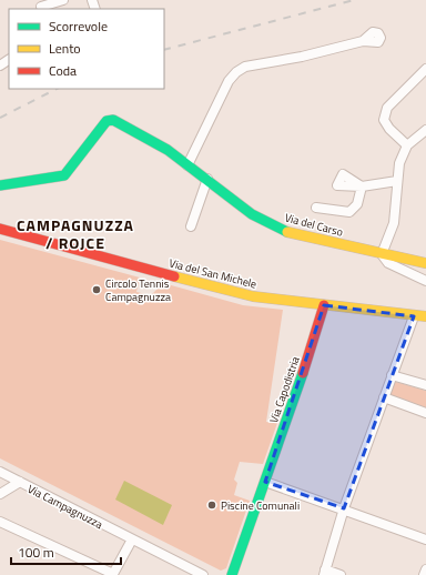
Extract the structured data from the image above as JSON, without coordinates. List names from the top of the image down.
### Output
{
  "streets": {
    "street": [
      "Via del Carso",
      "Via del San Michele",
      "Via Capodistria",
      "Via Campagnuzza"
    ]
  },
  "crossings": [
    ["Via del San Michele", "Via Capodistria"]
  ],
  "districts": ["CAMPAGNUZZA / ROJCE"],
  "places": ["Circolo Tennis Campagnuzza", "Piscine Comunali"],
  "legend": ["Scorrevole", "Lento", "Coda"],
  "scale_bar": "100 m"
}
